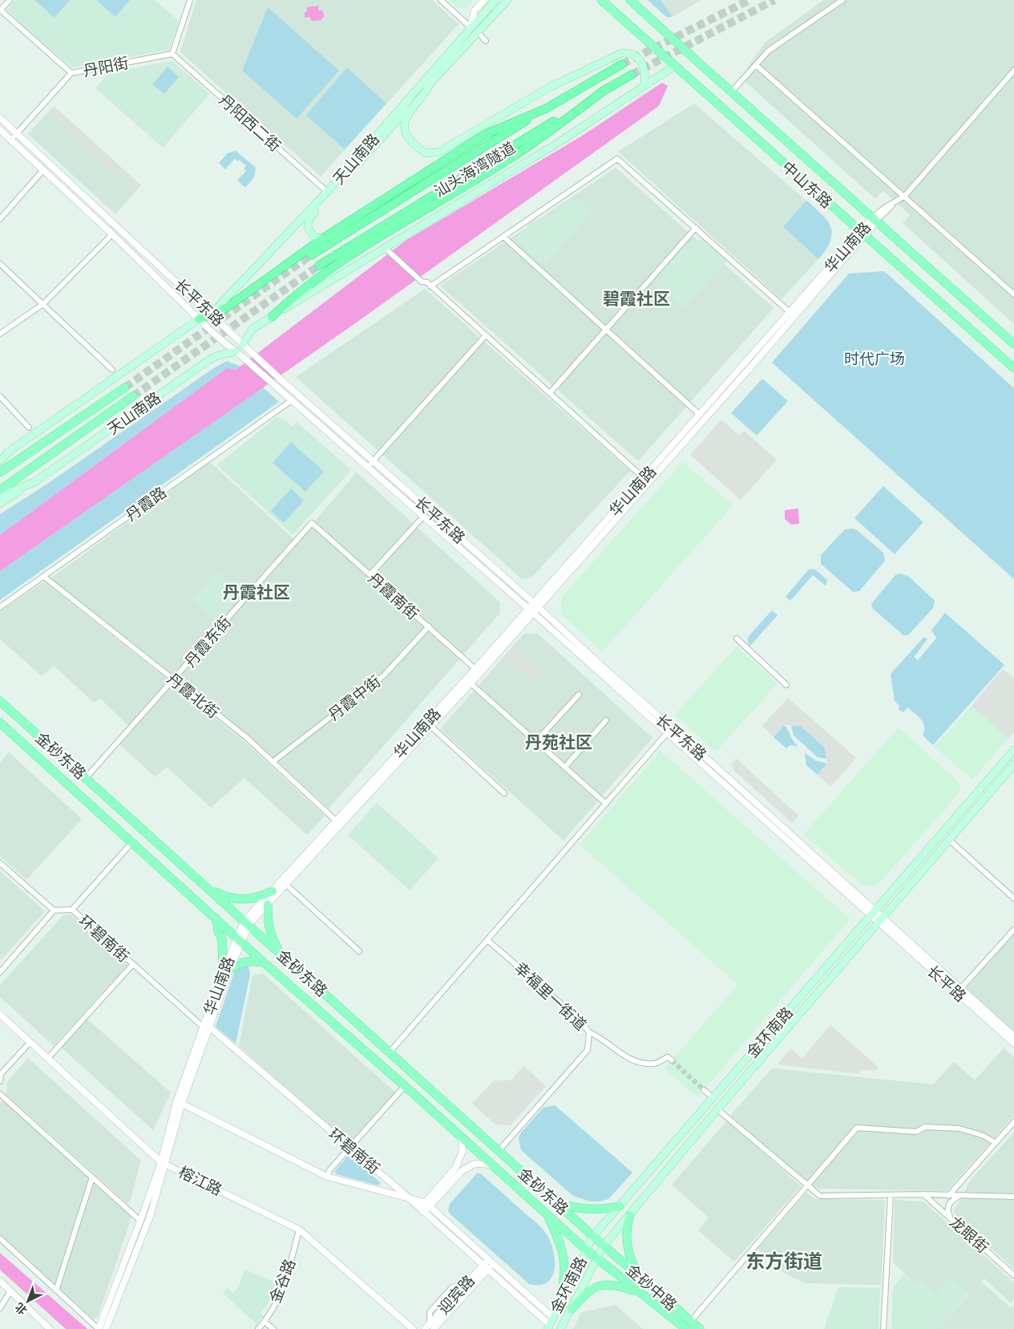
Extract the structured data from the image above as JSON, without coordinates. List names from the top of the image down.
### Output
{
  "streets": {
    "highway": ["汕头海湾隧道"],
    "main road": [
      "天山南路",
      "中山东路",
      "金砂东路",
      "金环南路",
      "金砂中路"
    ],
    "street": [
      "丹阳街",
      "丹阳西二街",
      "华山南路",
      "长平东路",
      "丹霞路",
      "丹霞南街",
      "丹霞东街",
      "丹霞北街",
      "丹霞中街",
      "环碧南街",
      "长平路",
      "幸福里一街道",
      "榕江路",
      "龙眼街",
      "金谷路",
      "迎宾路"
    ]
  },
  "crossings": [
    ["丹阳街", "丹阳西二街"],
    ["丹阳街", "长平东路"],
    ["丹阳西二街", "天山南路"],
    ["天山南路", "长平东路"],
    ["中山东路", "华山南路"],
    ["华山南路", "长平东路"],
    ["华山南路", "丹霞南街"],
    ["华山南路", "丹霞北街"],
    ["华山南路", "金砂东路"],
    ["华山南路", "环碧南街"],
    ["华山南路", "榕江路"],
    ["长平东路", "丹霞路"],
    ["长平东路", "长平路"],
    ["长平东路", "金环南路"],
    ["丹霞路", "丹霞北街"],
    ["丹霞南街", "丹霞东街"],
    ["丹霞南街", "丹霞中街"],
    ["丹霞东街", "丹霞北街"],
    ["丹霞东街", "金砂东路"],
    ["丹霞北街", "丹霞中街"],
    ["金砂东路", "幸福里一街道"],
    ["金砂东路", "金环南路"],
    ["金砂东路", "金砂中路"],
    ["环碧南街", "金环南路"],
    ["环碧南街", "迎宾路"],
    ["长平路", "金环南路"],
    ["金环南路", "金砂中路"],
    ["榕江路", "金谷路"]
  ],
  "districts": [
    "碧霞社区",
    "丹霞社区",
    "丹苑社区",
    "东方街道"
  ],
  "parks": ["时代广场"],
  "north": "bottom left"
}
